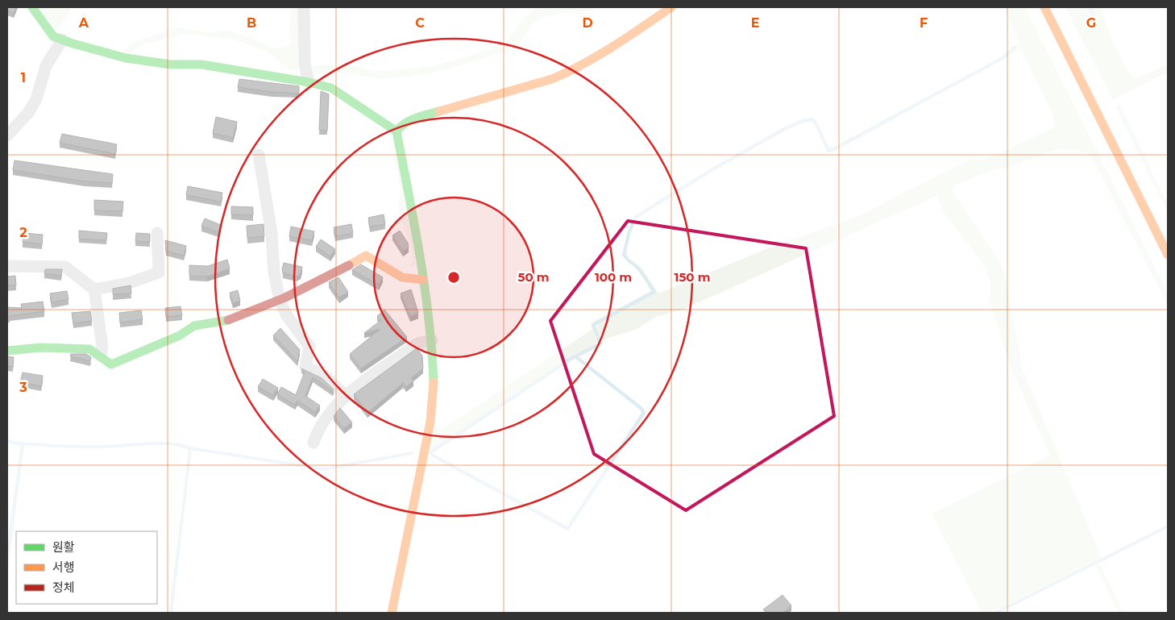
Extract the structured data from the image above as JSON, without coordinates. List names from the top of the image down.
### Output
{
  "legend": ["원활", "서행", "정체"],
  "grid": {
    "columns": [
      "A",
      "B",
      "C",
      "D",
      "E",
      "F",
      "G"
    ],
    "rows": ["1", "2", "3"]
  },
  "rings": ["50 m", "100 m", "150 m"]
}
